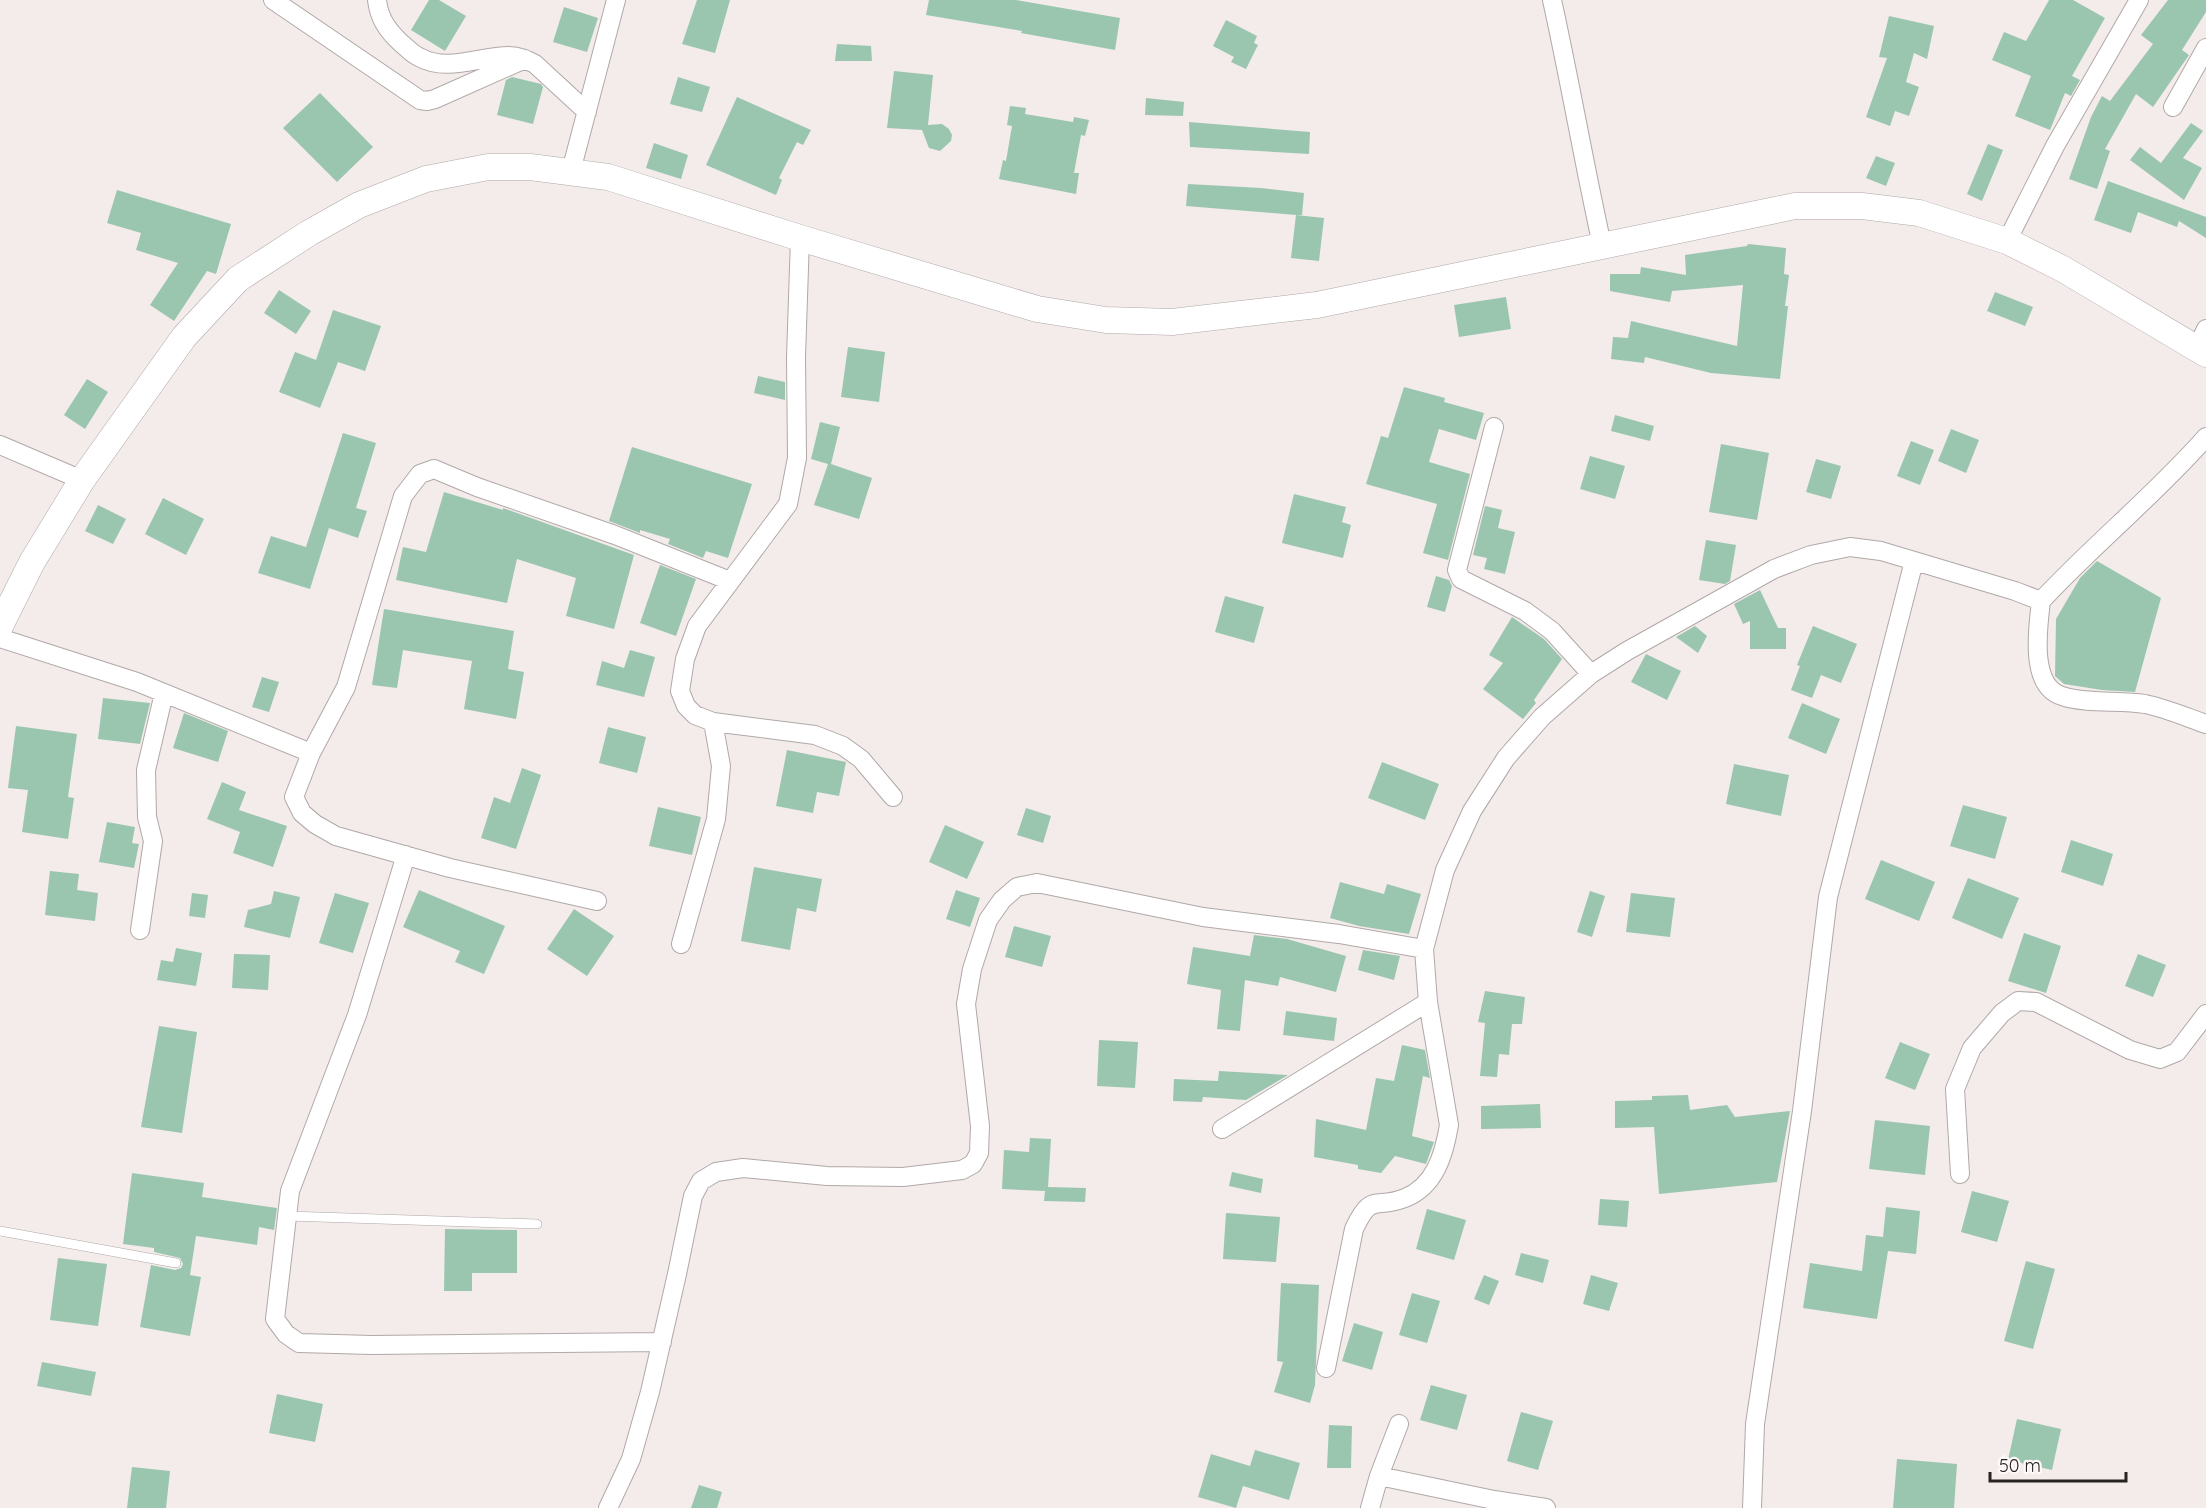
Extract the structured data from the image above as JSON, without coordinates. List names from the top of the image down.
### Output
{
  "scale_bar": "50 m"
}
